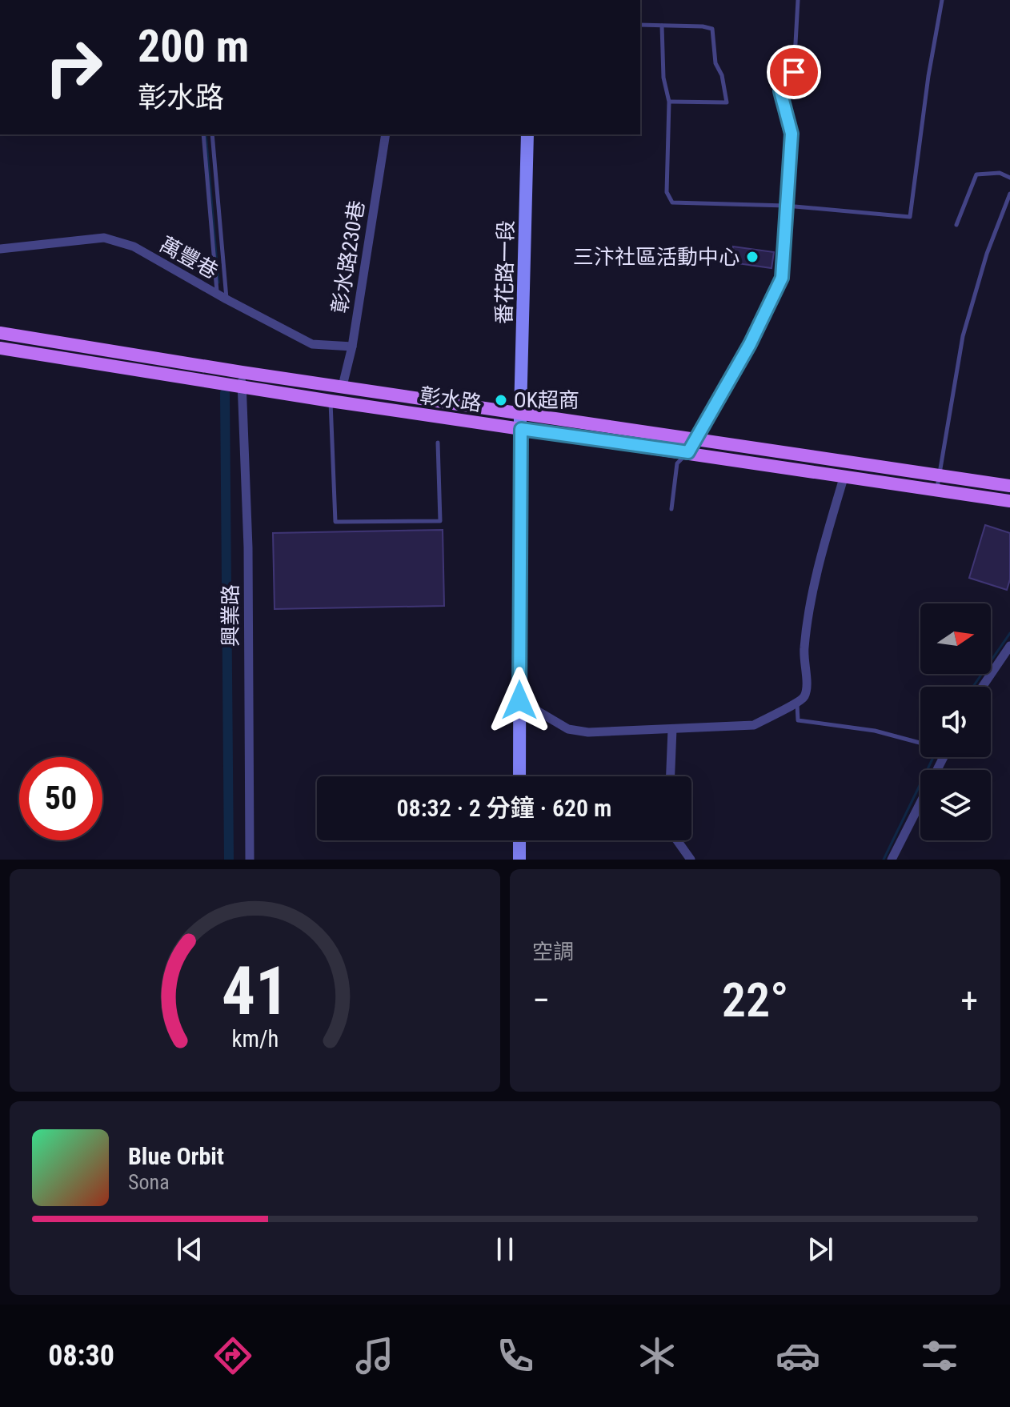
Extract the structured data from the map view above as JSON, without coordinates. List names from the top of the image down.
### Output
{
  "streets": {
    "main road": ["番花路一段", "彰水路"],
    "street": ["彰水路230巷", "萬豐巷", "興業路"]
  },
  "crossings": [
    ["彰水路230巷", "萬豐巷"],
    ["彰水路230巷", "彰水路"],
    ["番花路一段", "彰水路"],
    ["彰水路", "興業路"]
  ],
  "places": ["三汴社區活動中心", "OK超商"],
  "north": "right",
  "page": {
    "turn": ["200 m", "彰水路"],
    "limit": "50",
    "trip": "08:32 · 2 分鐘 · 620 m",
    "tile": "空調",
    "heat": ["−", "22°", "+"],
    "song": ["Blue Orbit", "Sona"],
    "tabs": "08:30",
    "gauge": ["41", "km/h"]
  }
}
